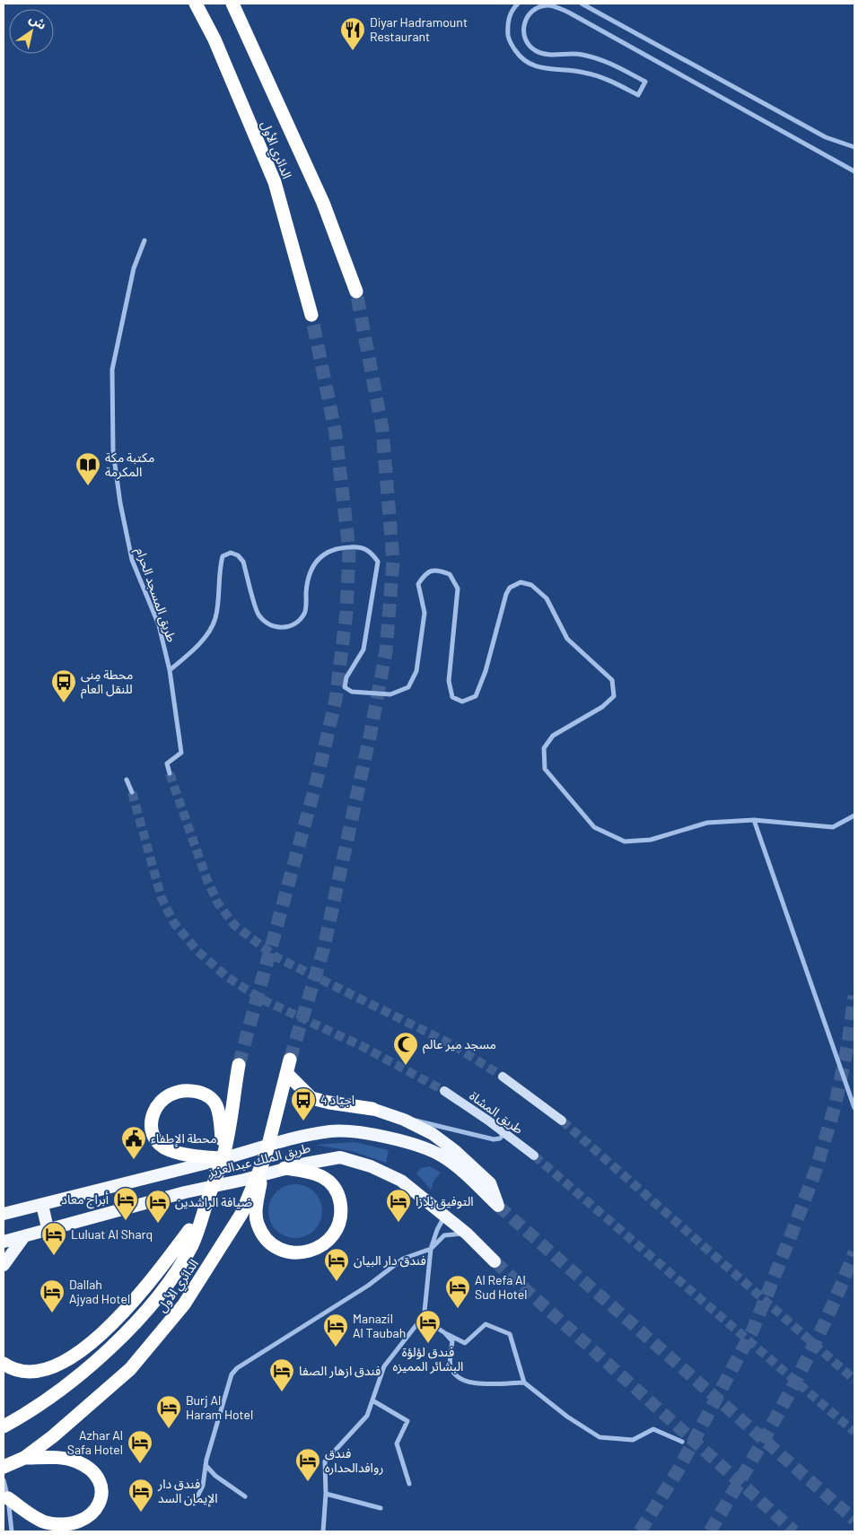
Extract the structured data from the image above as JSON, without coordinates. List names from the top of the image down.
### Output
{
  "streets": {
    "highway": ["الدائري الأول", "طريق الملك عبدالعزيز"],
    "main road": ["طريق المشاة"],
    "street": ["طريق المسجد الحرام"]
  },
  "crossings": [
    ["الدائري الأول", "طريق الملك عبدالعزيز"]
  ],
  "places": {
    "restaurant": ["Diyar Hadramount Restaurant"],
    "library": ["مكتبة مكة المكرمة"],
    "bus stop": ["محطة مِنى للنقل العام", "اجياد 4"],
    "mosque": ["مسجد مير عالم"],
    "public building": ["محطة الإطفاء"],
    "hotel": [
      "أبراج معاد",
      "التوفيق بلازا",
      "ضيافة الراشدين",
      "Luluat Al Sharq",
      "فندق دار البيان",
      "Al Refa Al Sud Hotel",
      "Dallah Ajyad Hotel",
      "فندق لؤلؤة البشائر المميزه",
      "Manazil Al Taubah",
      "فندق ازهار الصفا",
      "Burj Al Haram Hotel",
      "Azhar Al Safa Hotel",
      "فندق روافدالحدارہ",
      "فندق دار الإيمان السد"
    ]
  },
  "north": "top right"
}
